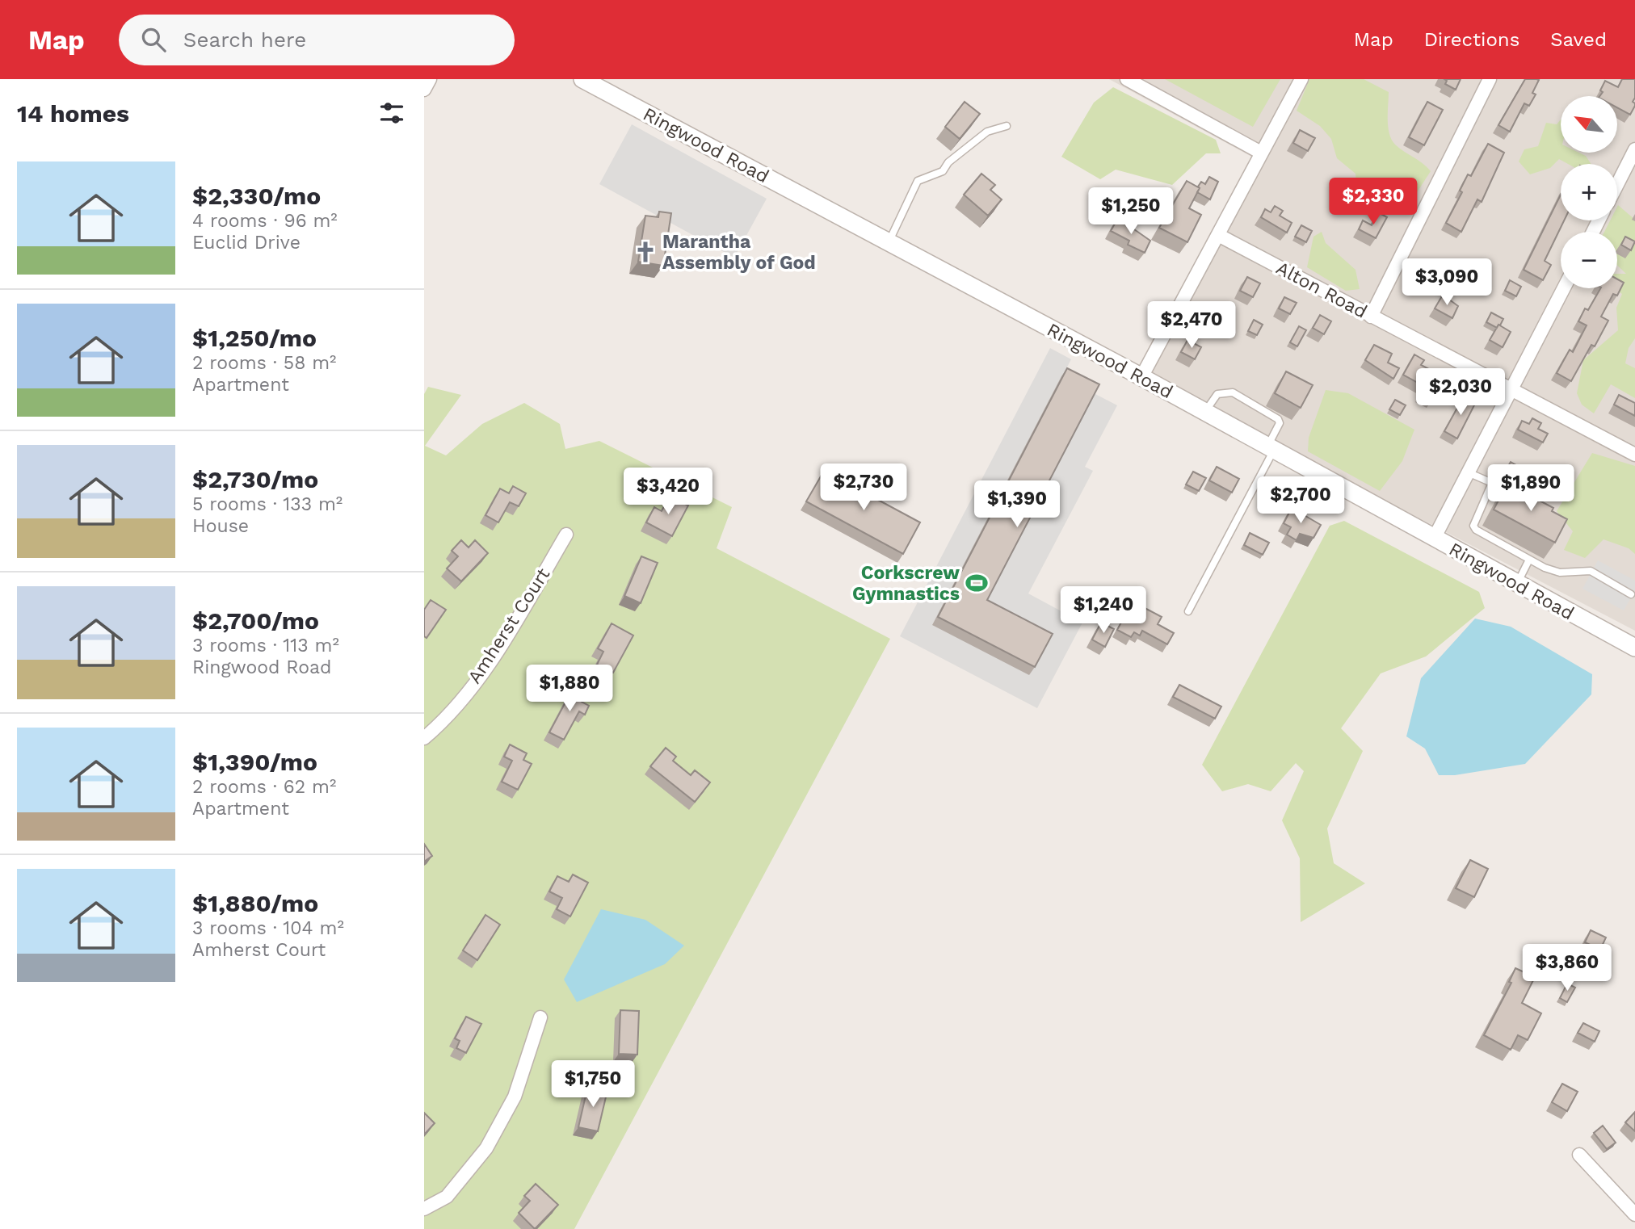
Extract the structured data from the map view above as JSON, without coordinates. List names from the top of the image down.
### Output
{
  "streets": {
    "street": ["Ringwood Road", "Alton Road", "Amherst Court"]
  },
  "places": {
    "church": ["Marantha Assembly of God"],
    "sports": ["Corkscrew Gymnastics"]
  },
  "north": "top left",
  "page": {
    "header": "Map",
    "search": "Search here",
    "nav": ["Map", "Directions", "Saved"],
    "heading": "14 homes",
    "map_buttons": ["+", "−"],
    "list": [
      {
        "name": "$2,330/mo",
        "note": "4 rooms · 96 m² · Euclid Drive"
      },
      {
        "name": "$1,250/mo",
        "note": "2 rooms · 58 m² · Apartment"
      },
      {
        "name": "$2,730/mo",
        "note": "5 rooms · 133 m² · House"
      },
      {
        "name": "$2,700/mo",
        "note": "3 rooms · 113 m² · Ringwood Road"
      },
      {
        "name": "$1,390/mo",
        "note": "2 rooms · 62 m² · Apartment"
      },
      {
        "name": "$1,880/mo",
        "note": "3 rooms · 104 m² · Amherst Court"
      }
    ],
    "price": [
      "$2,330",
      "$1,250",
      "$3,090",
      "$2,470",
      "$2,030",
      "$2,730",
      "$1,890",
      "$3,420",
      "$2,700",
      "$1,390",
      "$1,240",
      "$1,880",
      "$3,860",
      "$1,750"
    ]
  }
}
